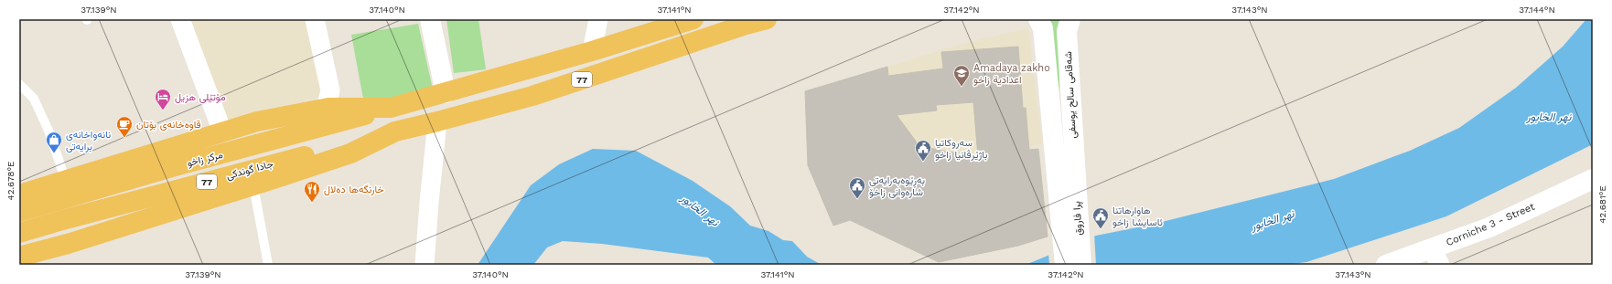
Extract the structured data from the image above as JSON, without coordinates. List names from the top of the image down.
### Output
{
  "streets": {
    "highway": ["77", "مركز زاخو", "جادا گوندکی"],
    "main road": ["شەقامی سالح یوسفی", "پرا فاروق", "Corniche 3 - Street"]
  },
  "crossings": [
    ["77", "مركز زاخو"],
    ["77", "جادا گوندکی"],
    ["شەقامی سالح یوسفی", "پرا فاروق"]
  ],
  "water": ["نهر الخابور"],
  "places": {
    "school or university": ["Amadaya zakho اعدادية زاخو"],
    "hotel": ["مۆتێلی هزیل"],
    "cafe": ["قاوەخانەی بۆتان"],
    "shop": ["نانەواخانەی برایەتی"],
    "public building": ["سه‌روكاتيا باژێرڤانيا زاخو", "بەڕێوەبەرایەتی شارەوانی زاخۆ", "هاوارهاتنا ئاسایشا زاخو"],
    "restaurant": ["خارنگەها دەلال"]
  },
  "coordinates": [
    "37.139°N",
    "37.140°N",
    "37.141°N",
    "37.142°N",
    "37.143°N",
    "37.144°N",
    "42.678°E",
    "42.681°E"
  ]
}
